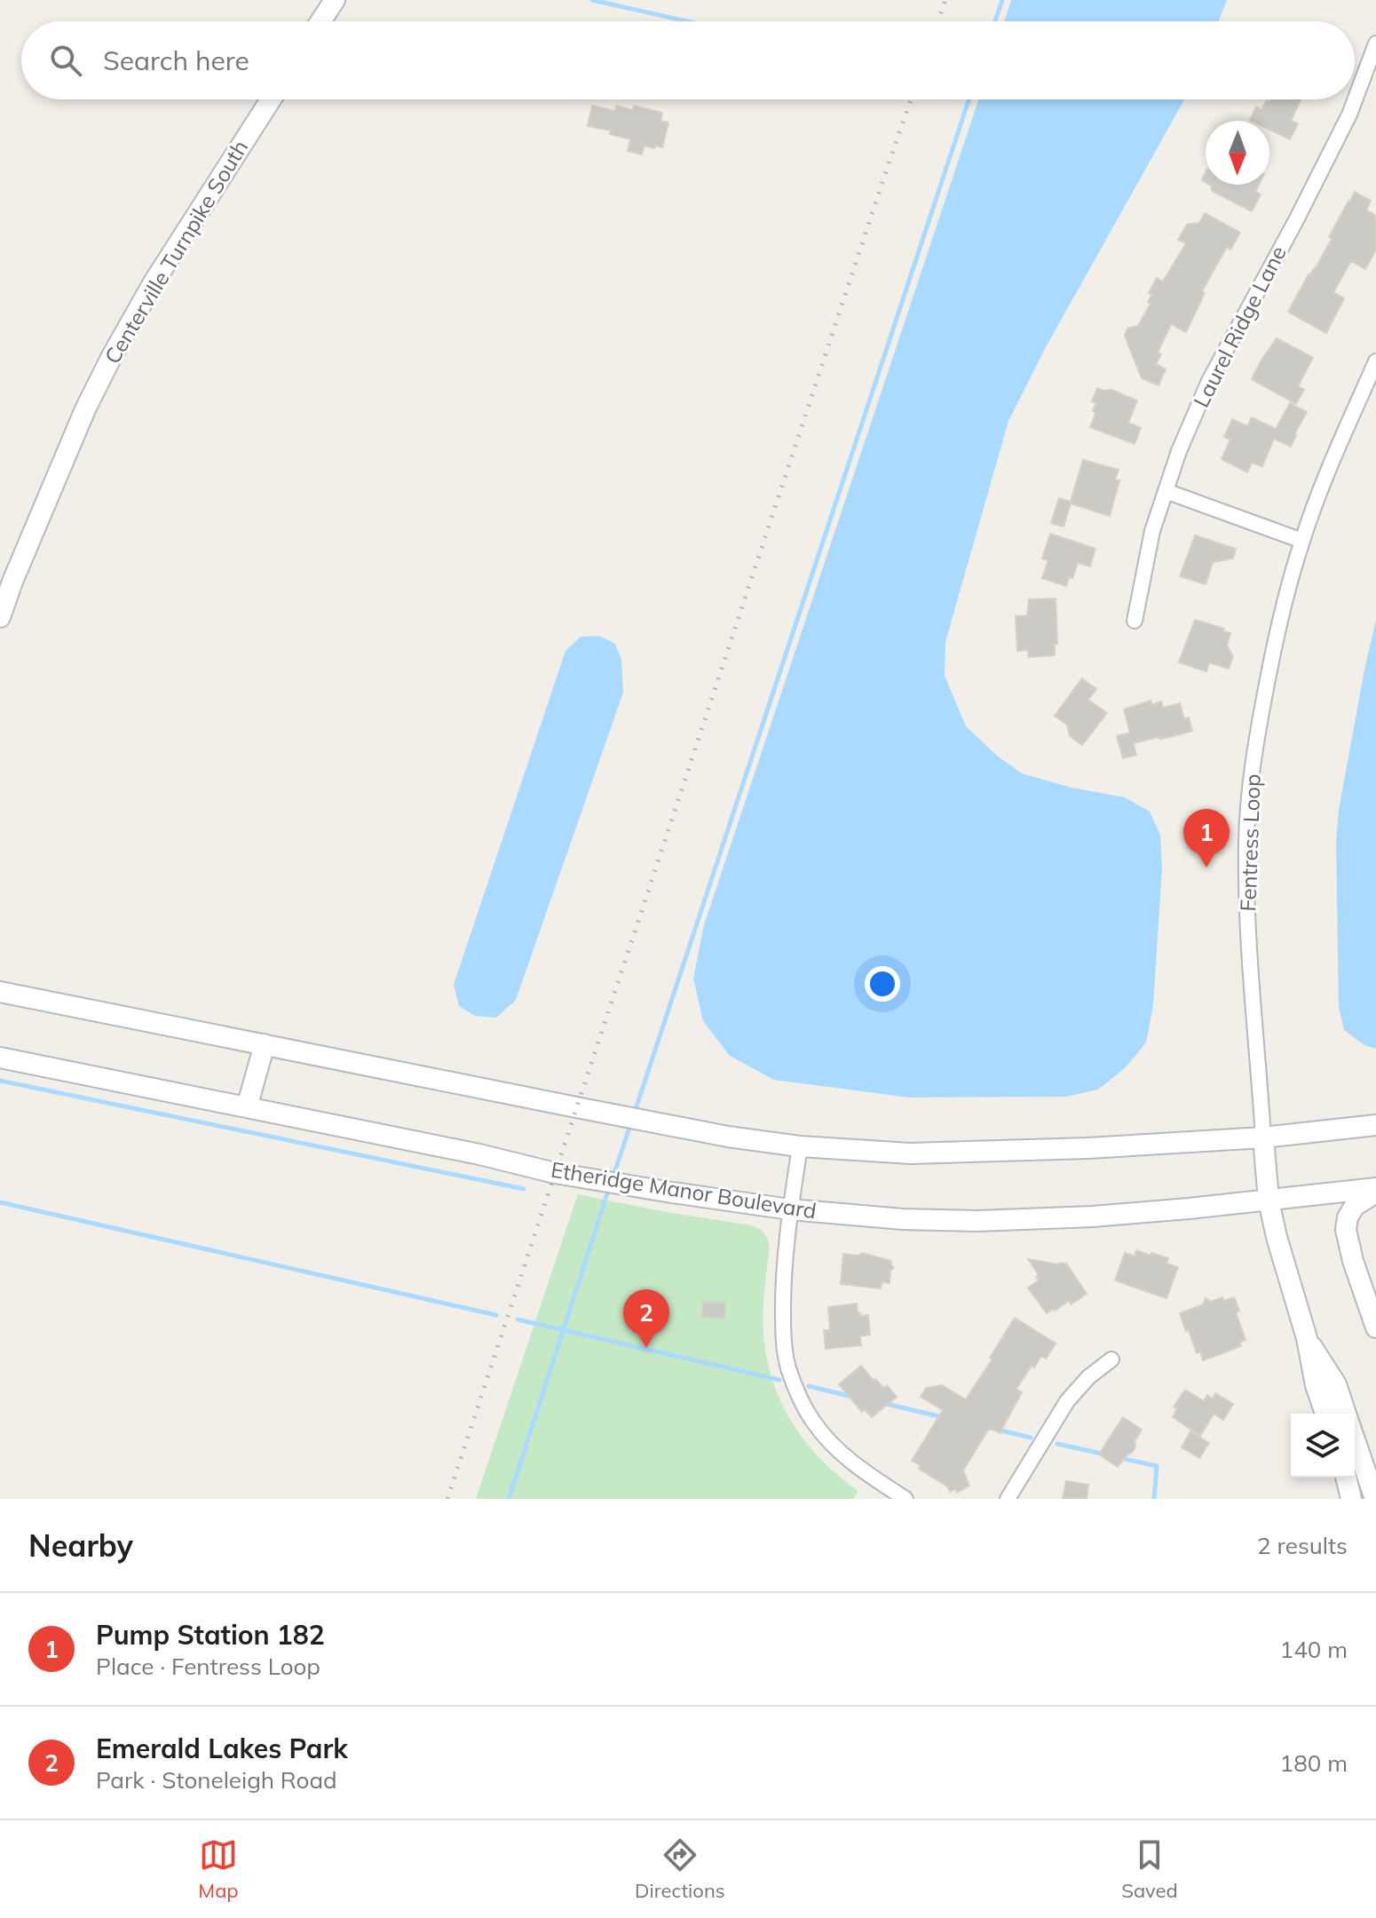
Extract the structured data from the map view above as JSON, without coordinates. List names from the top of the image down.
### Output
{
  "streets": {
    "main road": ["Centerville Turnpike South", "Fentress Loop", "Etheridge Manor Boulevard"],
    "street": ["Laurel Ridge Lane"]
  },
  "crossings": [
    ["Fentress Loop", "Etheridge Manor Boulevard"]
  ],
  "north": "bottom",
  "page": {
    "search": "Search here",
    "pins": ["1", "2"],
    "heading": ["Nearby", "2 results"],
    "list": [
      {
        "mark": "1",
        "name": "Pump Station 182",
        "note": "Place · Fentress Loop",
        "value": "140 m"
      },
      {
        "mark": "2",
        "name": "Emerald Lakes Park",
        "note": "Park · Stoneleigh Road",
        "value": "180 m"
      }
    ],
    "nav": ["Map", "Directions", "Saved"]
  }
}
